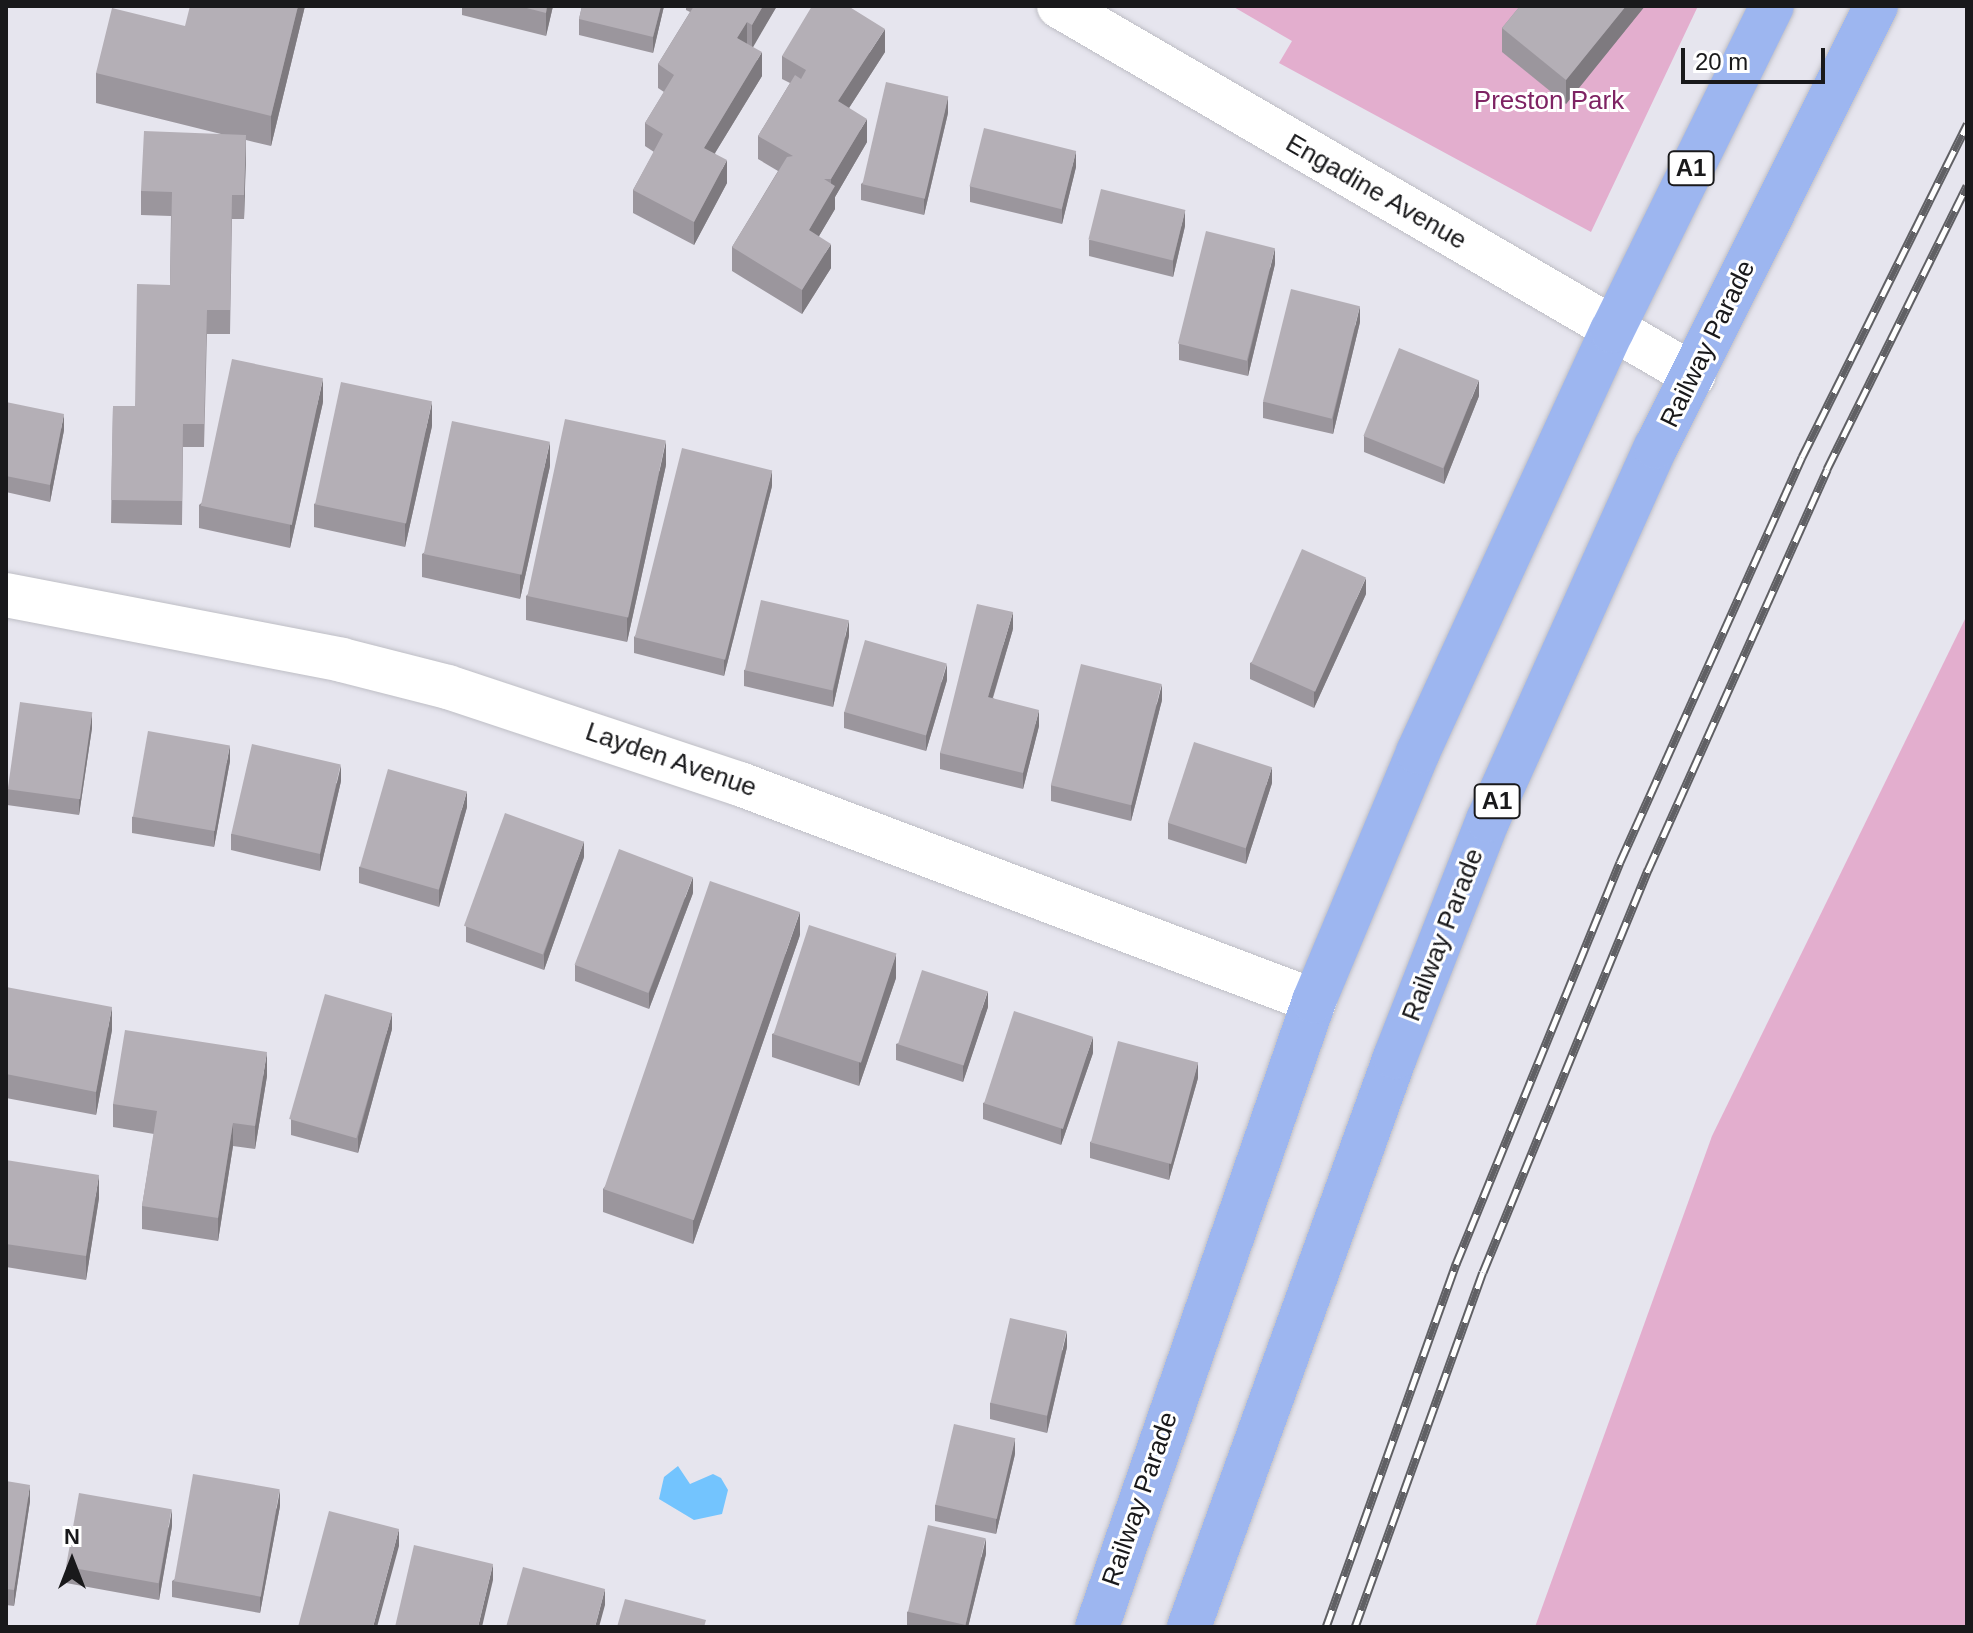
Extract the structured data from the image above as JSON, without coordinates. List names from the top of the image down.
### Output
{
  "streets": {
    "highway": ["A1", "Railway Parade"],
    "street": ["Engadine Avenue", "Layden Avenue"]
  },
  "crossings": [
    ["Engadine Avenue", "Railway Parade"],
    ["Railway Parade", "Layden Avenue"]
  ],
  "parks": ["Preston Park"],
  "scale_bar": "20 m",
  "north": "top"
}
